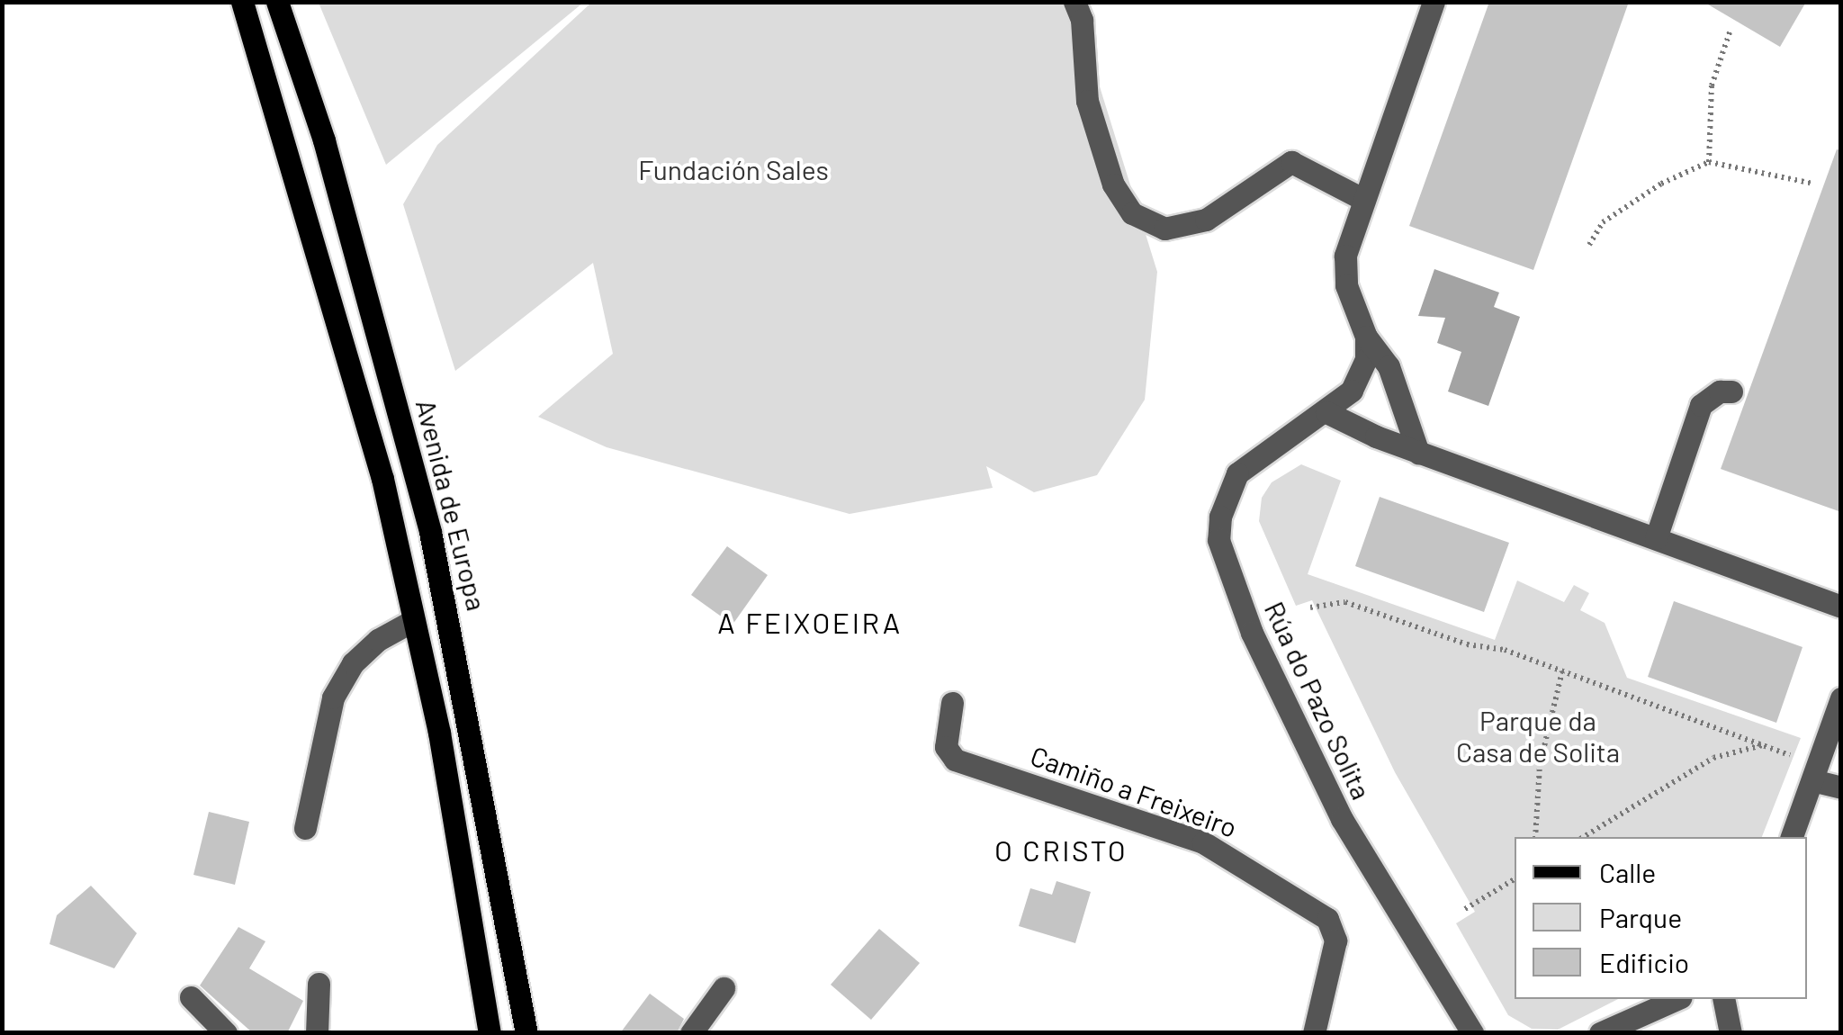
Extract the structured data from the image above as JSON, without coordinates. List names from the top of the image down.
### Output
{
  "streets": {
    "main road": ["Avenida de Europa"],
    "street": ["Rúa do Pazo Solita", "Camiño a Freixeiro"]
  },
  "districts": ["A FEIXOEIRA", "O CRISTO"],
  "parks": ["Fundación Sales", "Parque da Casa de Solita"],
  "legend": ["Calle", "Parque", "Edificio"]
}
